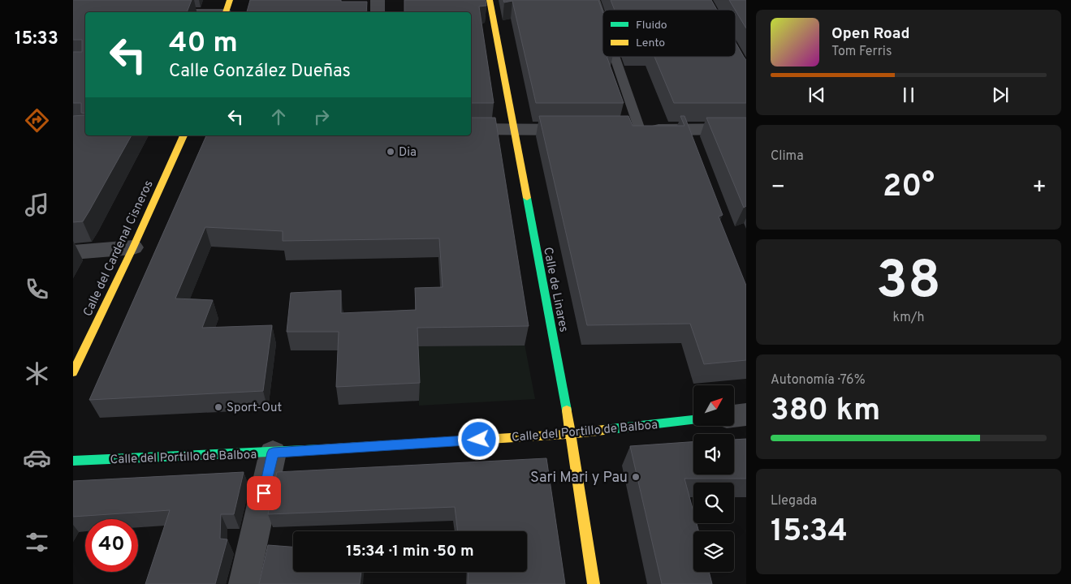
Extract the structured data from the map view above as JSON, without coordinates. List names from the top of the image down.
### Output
{
  "streets": {
    "street": ["Calle del Cardenal Cisneros", "Calle de Linares", "Calle del Portillo de Balboa"]
  },
  "crossings": [
    ["Calle de Linares", "Calle del Portillo de Balboa"]
  ],
  "places": ["Dia", "Sport-Out", "Sari Mari y Pau"],
  "legend": ["Fluido", "Lento"],
  "north": "top right",
  "page": {
    "tabs": "15:33",
    "turn": ["40 m", "Calle González Dueñas"],
    "song": ["Open Road", "Tom Ferris"],
    "tile": [
      "Clima",
      ["38", "km/h"],
      ["Autonomía · 76%", "380 km"],
      ["Llegada", "15:34"]
    ],
    "heat": ["−", "20°", "+"],
    "limit": "40",
    "trip": "15:34 · 1 min · 50 m"
  }
}
